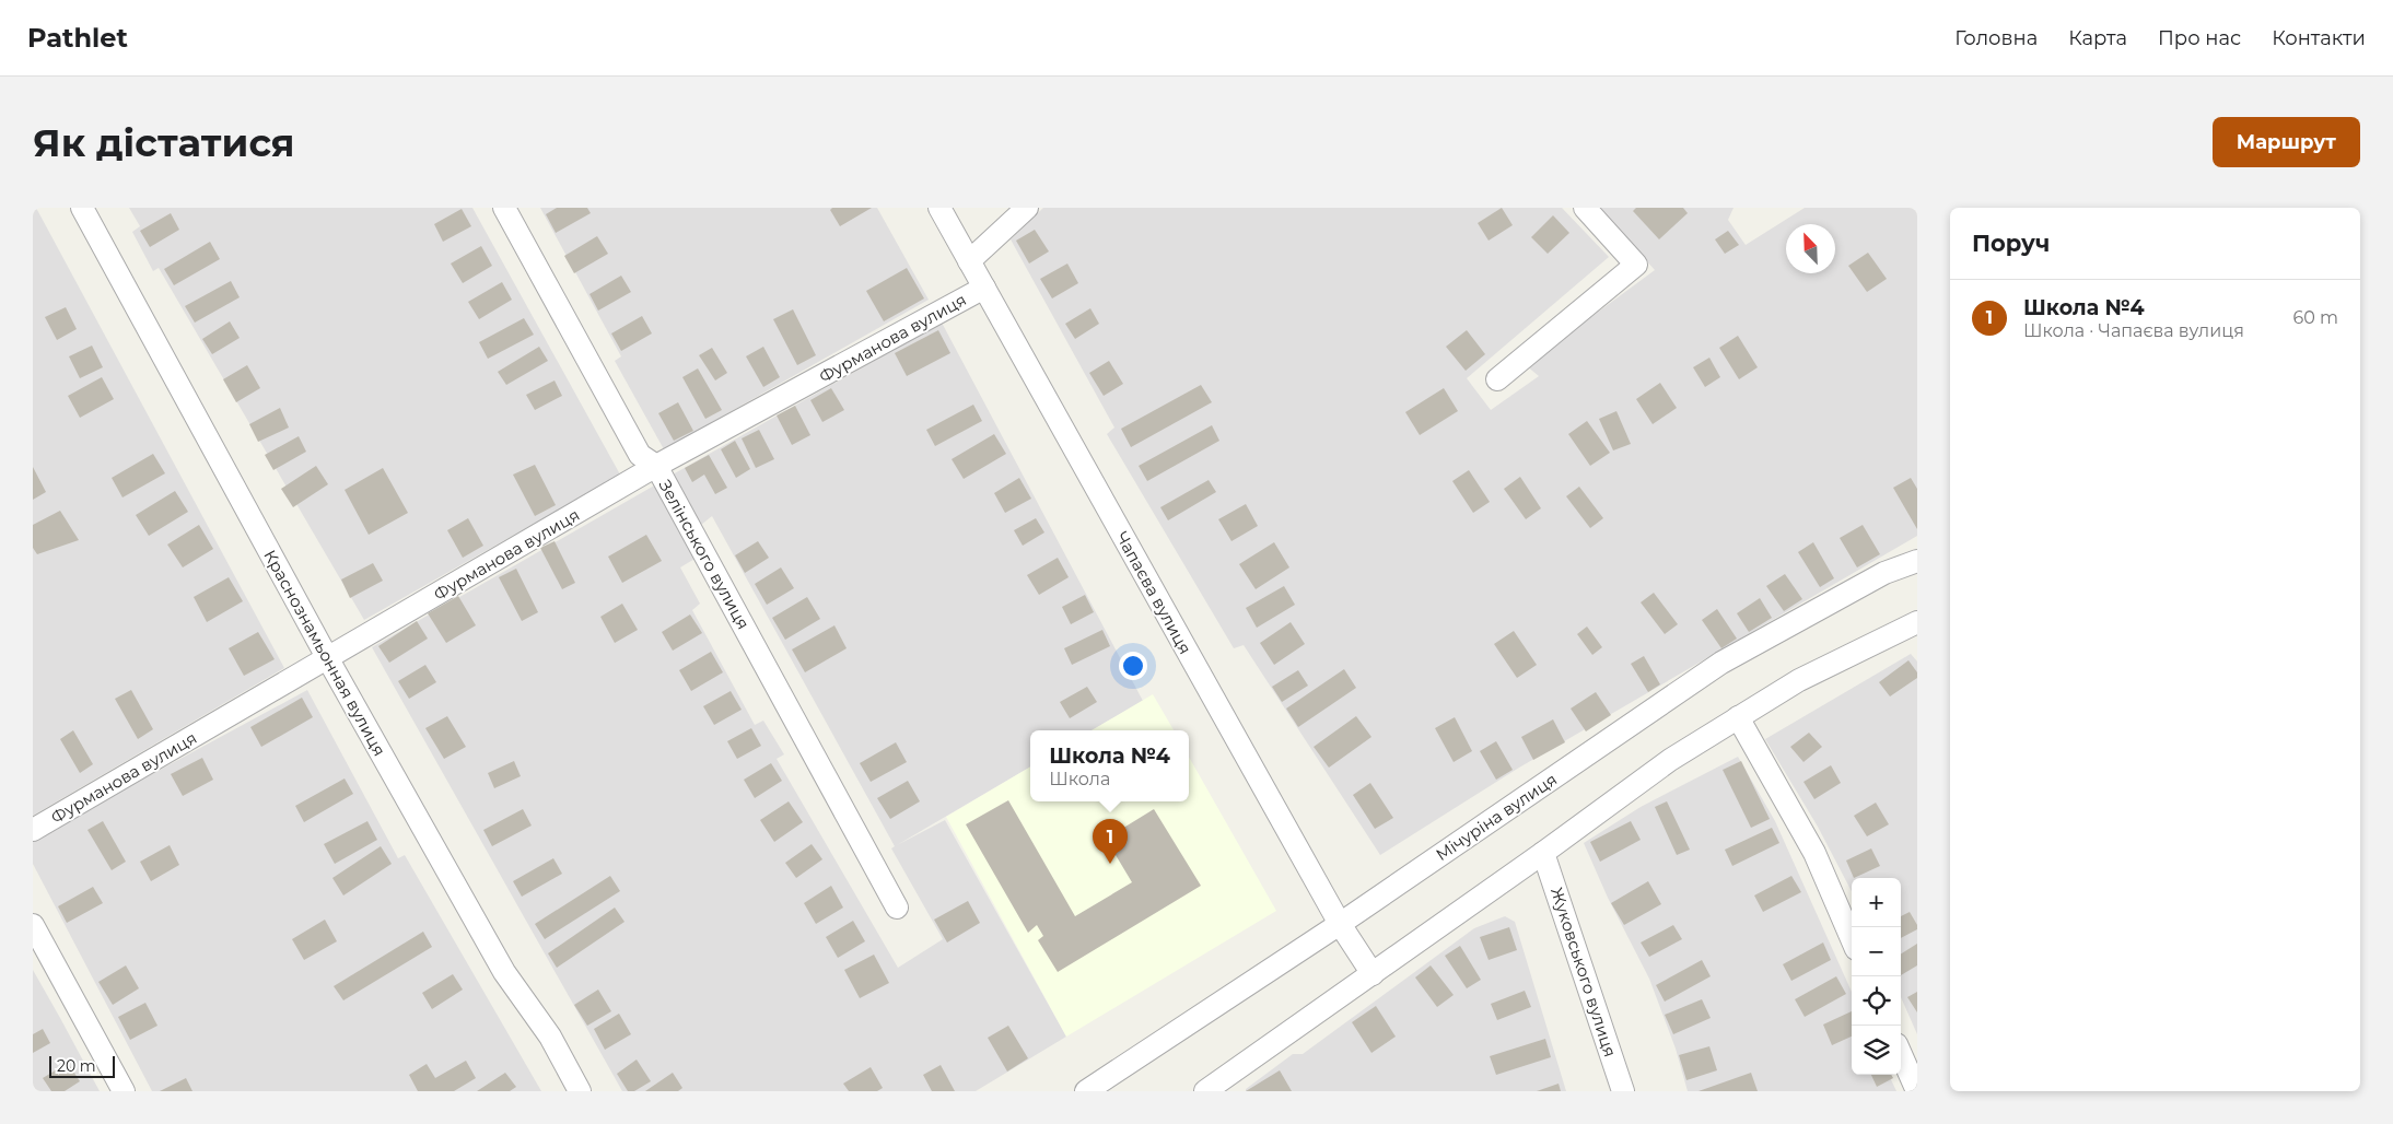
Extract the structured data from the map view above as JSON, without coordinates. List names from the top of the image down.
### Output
{
  "streets": {
    "street": [
      "Фурманова вулиця",
      "Зелінського вулиця",
      "Чапаєва вулиця",
      "Краснознамьонная вулиця",
      "Мічуріна вулиця",
      "Жуковського вулиця"
    ]
  },
  "crossings": [
    ["Фурманова вулиця", "Зелінського вулиця"],
    ["Фурманова вулиця", "Чапаєва вулиця"],
    ["Фурманова вулиця", "Краснознамьонная вулиця"],
    ["Чапаєва вулиця", "Мічуріна вулиця"]
  ],
  "scale_bar": "20 m",
  "north": "top left",
  "page": {
    "header": "Pathlet",
    "nav": [
      "Головна",
      "Карта",
      "Про нас",
      "Контакти"
    ],
    "buttons": "Маршрут",
    "title": "Як дістатися",
    "heading": "Поруч",
    "list": [
      {
        "mark": "1",
        "name": "Школа №4",
        "note": "Школа · Чапаєва вулиця",
        "value": "60 m"
      }
    ],
    "popup": ["Школа №4", "Школа"],
    "pins": "1",
    "map_buttons": ["+", "−"],
    "scale": "20 m"
  }
}
